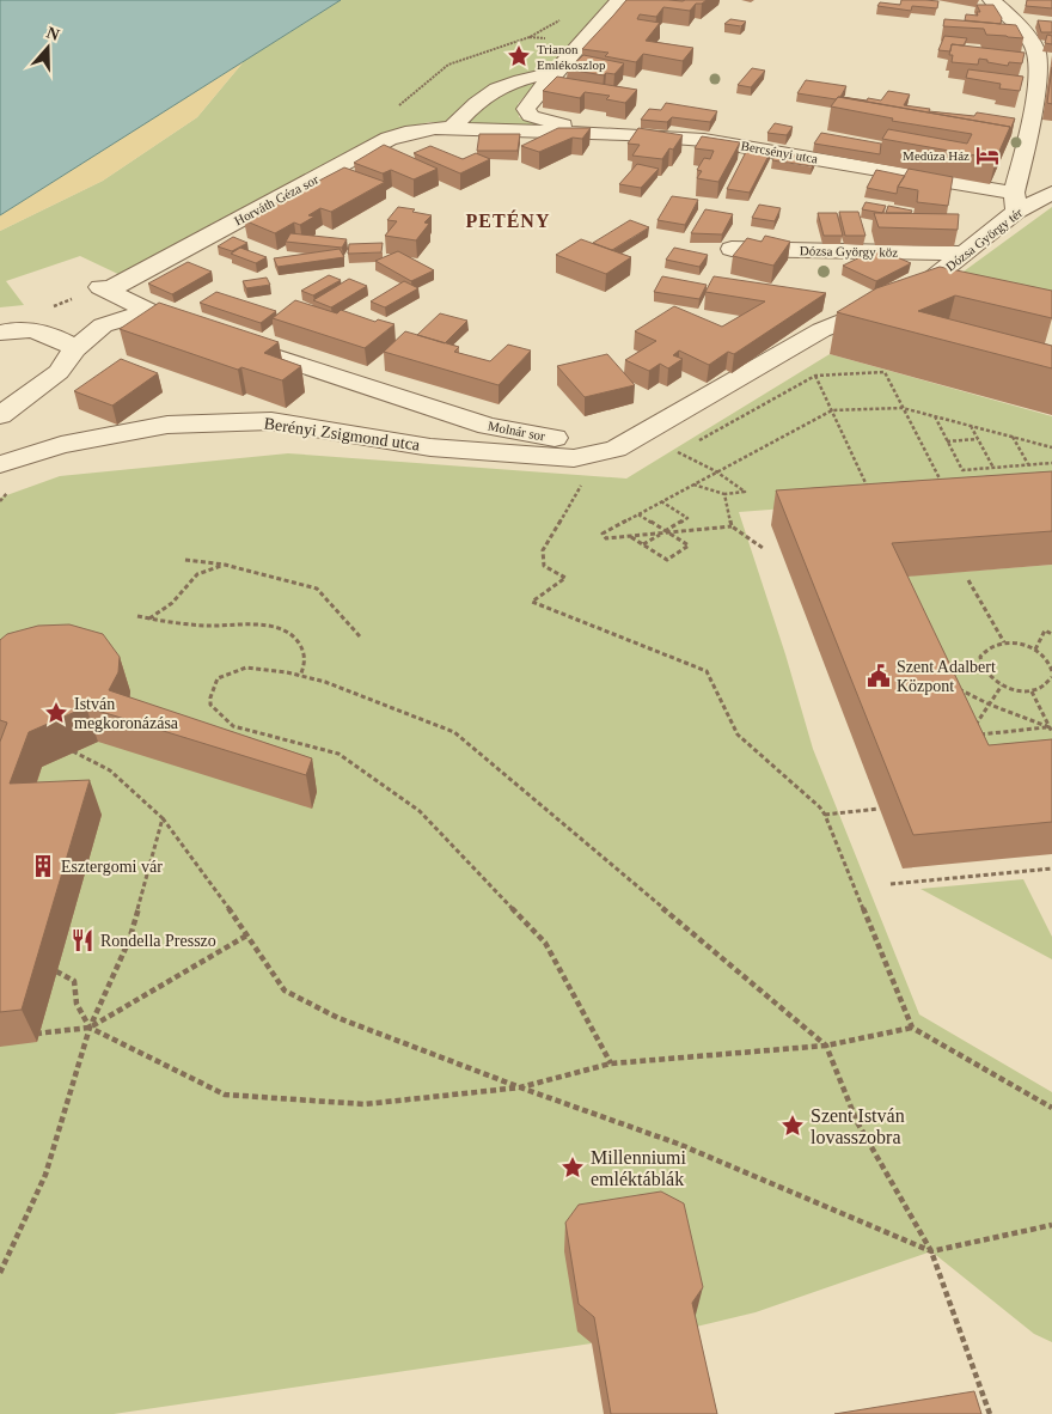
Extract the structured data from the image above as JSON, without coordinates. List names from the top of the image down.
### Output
{
  "streets": {
    "street": [
      "Bercsényi utca",
      "Horváth Géza sor",
      "Dózsa György tér",
      "Dózsa György köz",
      "Molnár sor",
      "Berényi Zsigmond utca"
    ]
  },
  "crossings": [
    ["Bercsényi utca", "Horváth Géza sor"],
    ["Bercsényi utca", "Dózsa György tér"],
    ["Horváth Géza sor", "Molnár sor"],
    ["Dózsa György tér", "Dózsa György köz"],
    ["Dózsa György tér", "Molnár sor"],
    ["Dózsa György tér", "Berényi Zsigmond utca"],
    ["Molnár sor", "Berényi Zsigmond utca"]
  ],
  "districts": ["PETÉNY"],
  "places": {
    "place": [
      "Trianon Emlékoszlop",
      "István megkoronázása",
      "Szent István lovasszobra",
      "Millenniumi emléktáblák"
    ],
    "hotel": ["Medúza Ház"],
    "public building": ["Szent Adalbert Központ"],
    "building": ["Esztergomi vár"],
    "restaurant": ["Rondella Presszo"]
  },
  "north": "top"
}
